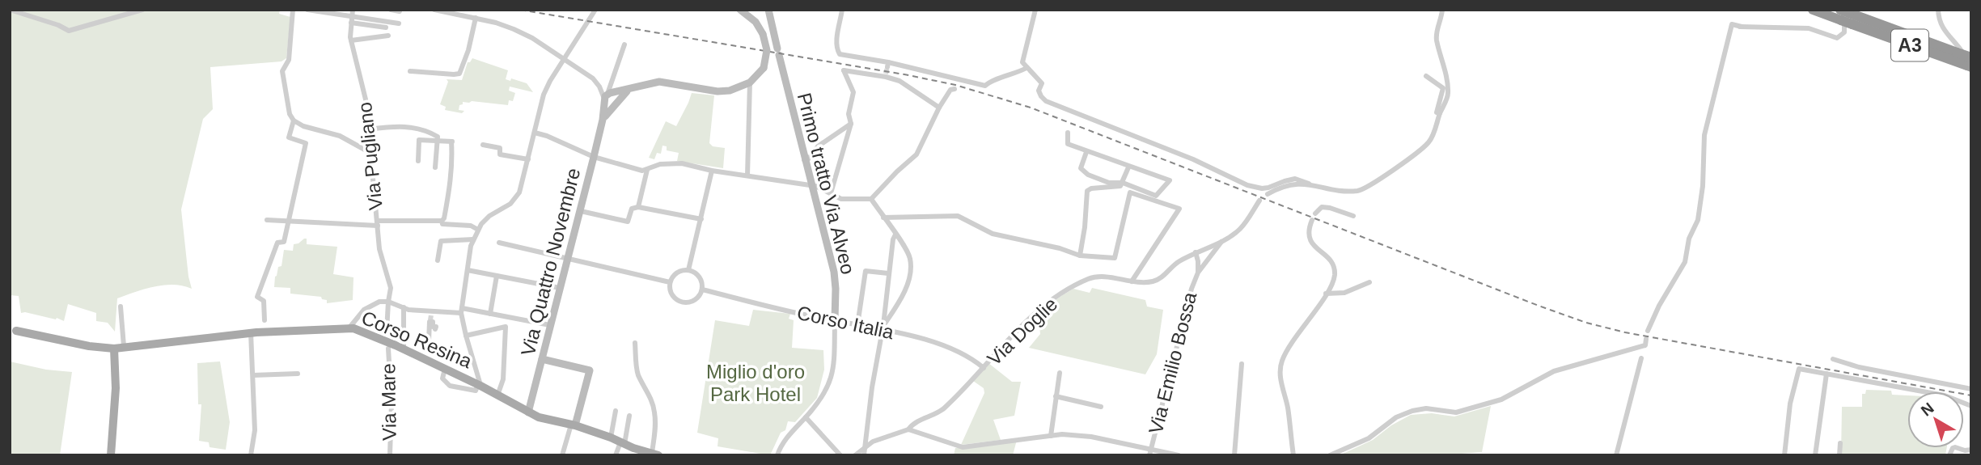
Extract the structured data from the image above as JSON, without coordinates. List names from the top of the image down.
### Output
{
  "streets": {
    "highway": ["A3"],
    "main road": ["Corso Resina"],
    "street": [
      "Via Pugliano",
      "Primo tratto Via Alveo",
      "Via Quattro Novembre",
      "Corso Italia",
      "Via Doglie",
      "Via Emilio Bossa",
      "Via Mare"
    ]
  },
  "crossings": [
    ["Primo tratto Via Alveo", "Corso Italia"],
    ["Via Quattro Novembre", "Corso Resina"],
    ["Corso Italia", "Via Doglie"],
    ["Via Doglie", "Via Emilio Bossa"]
  ],
  "parks": ["Miglio d'oro Park Hotel"],
  "north": "top left"
}
